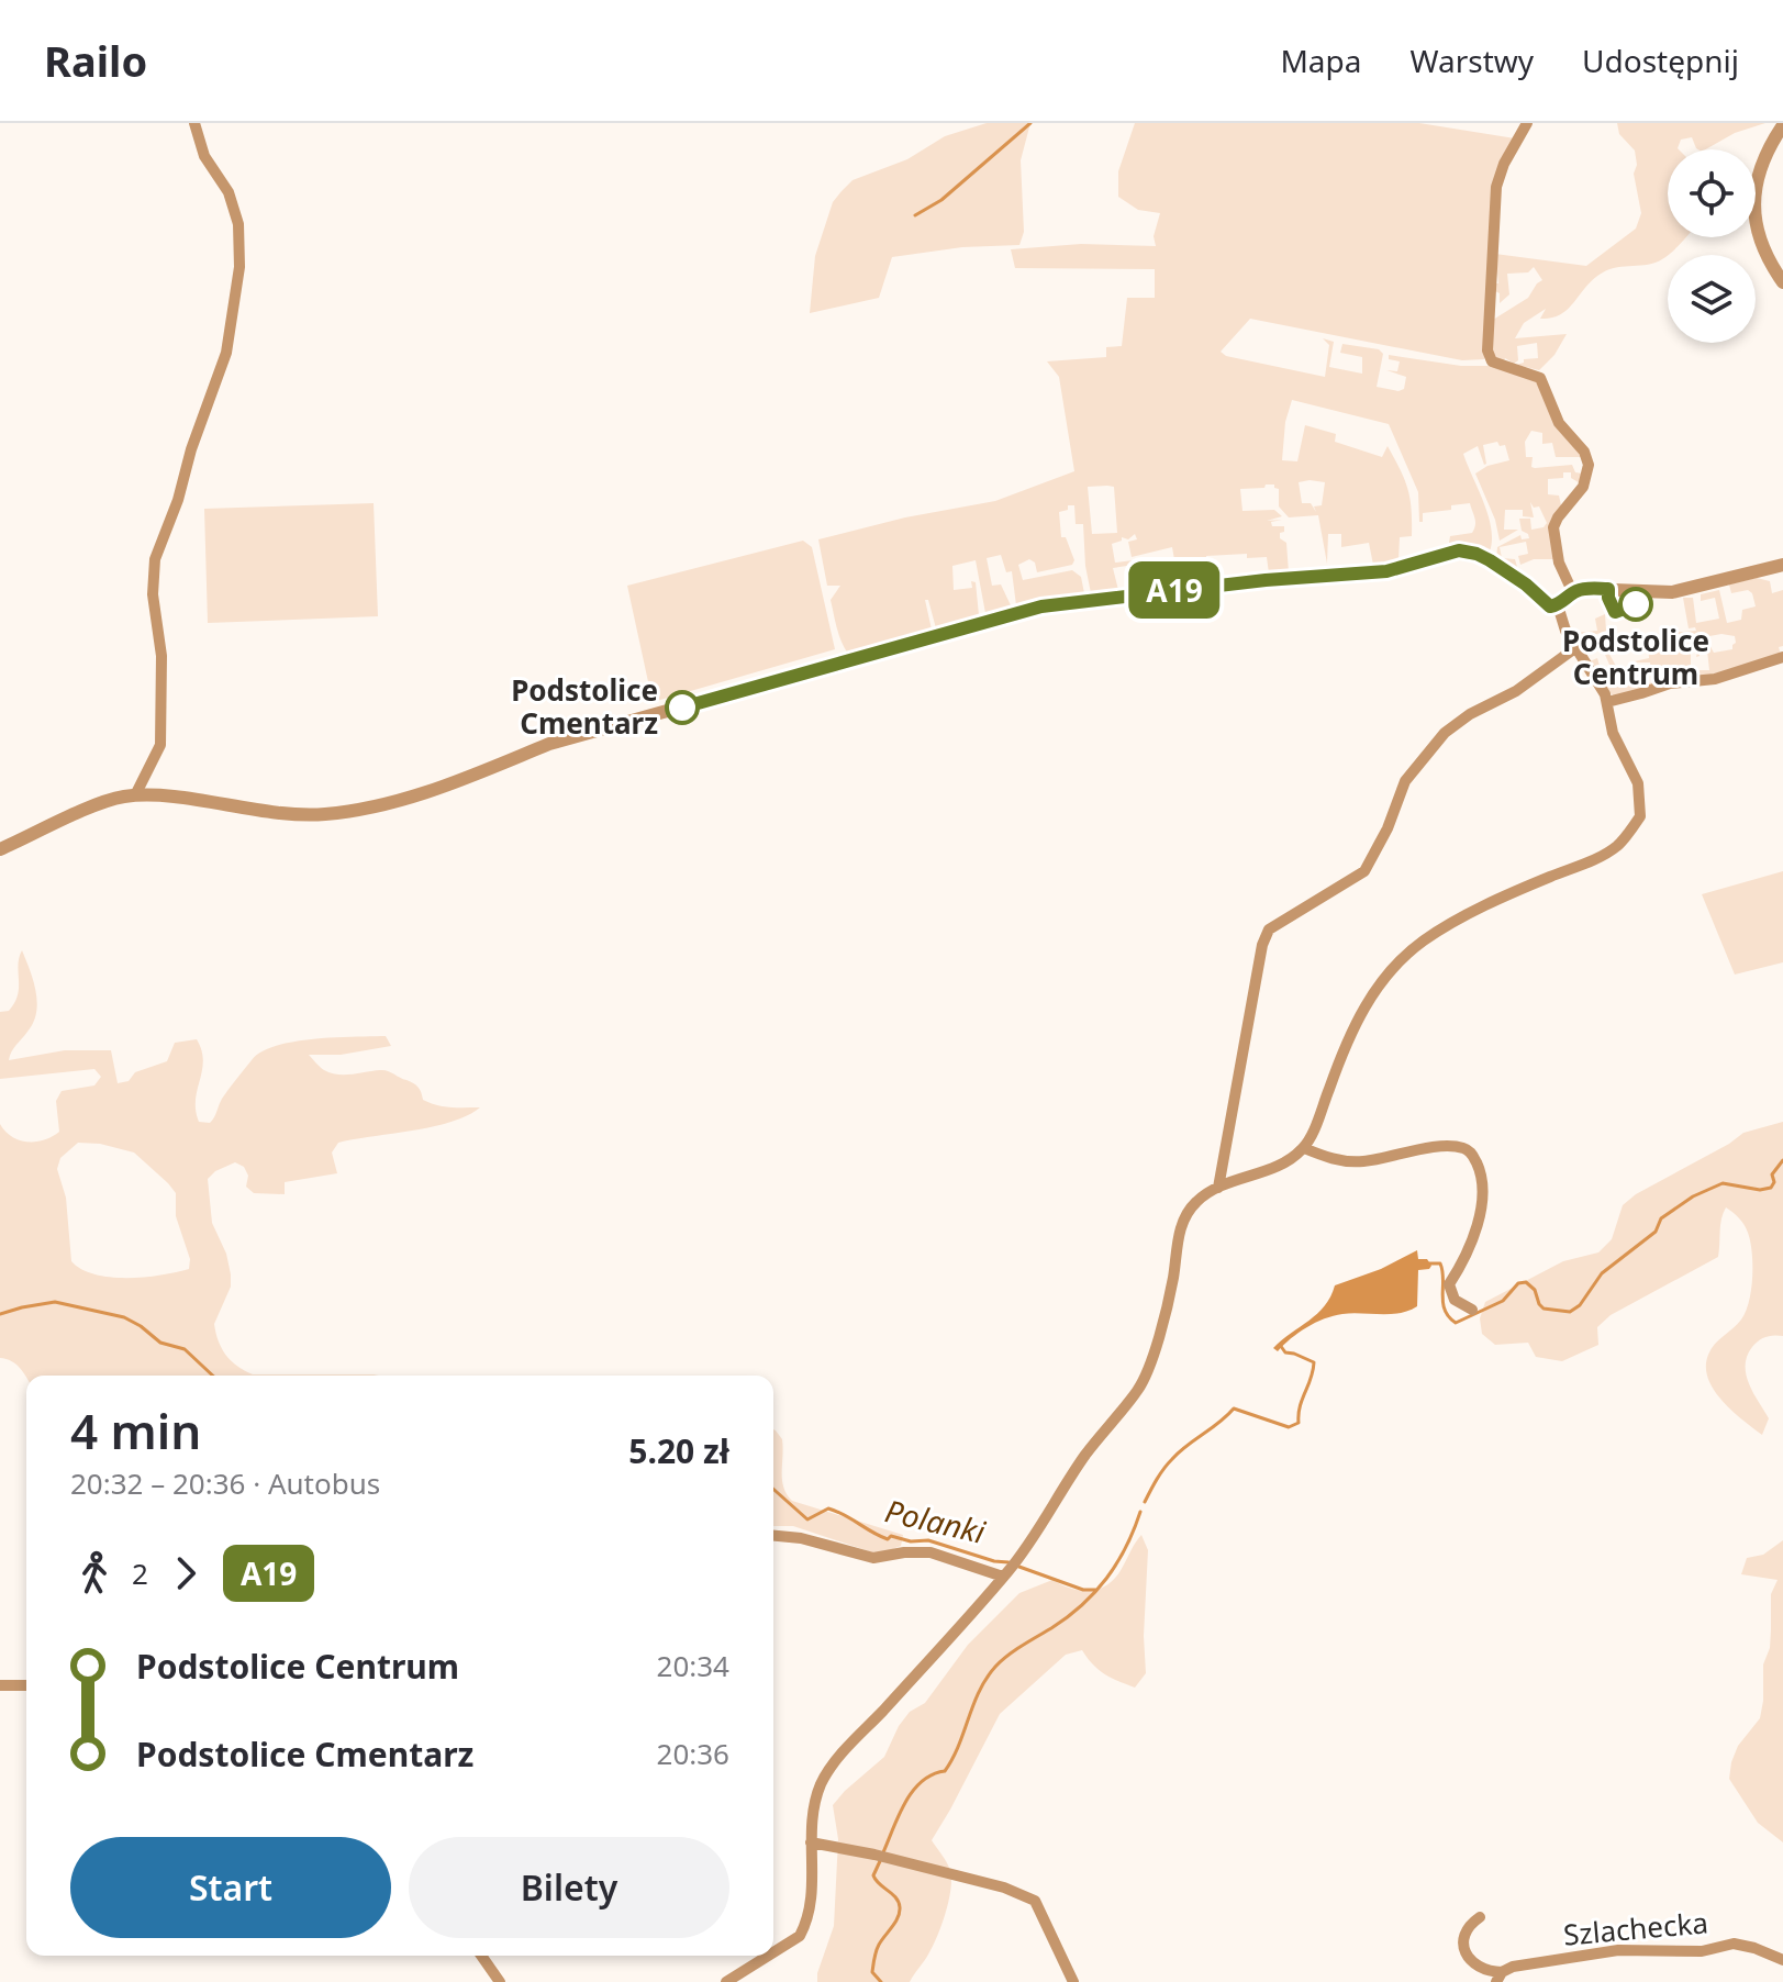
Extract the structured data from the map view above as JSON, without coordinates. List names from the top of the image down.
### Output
{
  "streets": {
    "street": ["Szlachecka"]
  },
  "water": ["Polanki"],
  "places": ["Podstolice Centrum", "Podstolice Cmentarz"],
  "lines": ["bus line A19"],
  "page": {
    "header": "Railo",
    "nav": ["Mapa", "Warstwy", "Udostępnij"],
    "on_map": "A19",
    "heading": ["4 min", "20:32 – 20:36 · Autobus", "5.20 zł"],
    "legs": ["2", "A19"],
    "list": [
      {
        "name": "Podstolice Centrum",
        "value": "20:34"
      },
      {
        "name": "Podstolice Cmentarz",
        "value": "20:36"
      }
    ],
    "buttons": ["Start", "Bilety"]
  }
}
